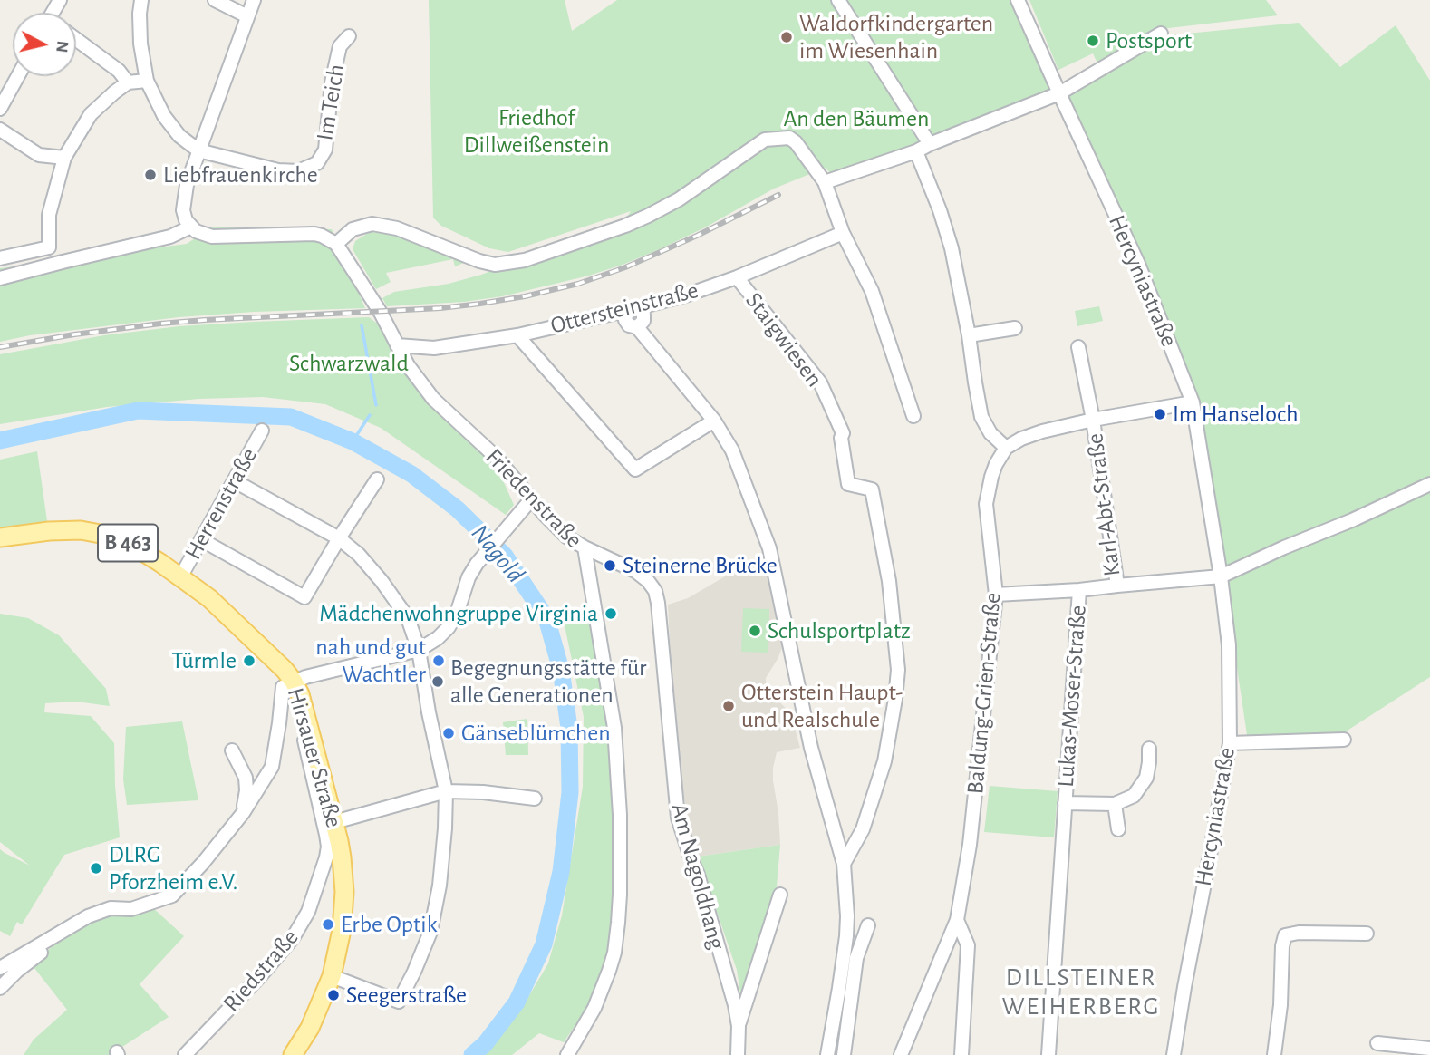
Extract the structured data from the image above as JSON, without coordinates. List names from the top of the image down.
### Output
{
  "streets": {
    "main road": ["B 463", "Hirsauer Straße"],
    "street": [
      "Im Teich",
      "Hercyniastraße",
      "Ottersteinstraße",
      "Staigwiesen",
      "Friedenstraße",
      "Herrenstraße",
      "Karl-Abt-Straße",
      "Baldung-Grien-Straße",
      "Lukas-Moser-Straße",
      "Am Nagoldhang",
      "Riedstraße"
    ]
  },
  "crossings": [
    ["Ottersteinstraße", "Staigwiesen"],
    ["Ottersteinstraße", "Friedenstraße"],
    ["Friedenstraße", "Am Nagoldhang"],
    ["Herrenstraße", "Hirsauer Straße"],
    ["Karl-Abt-Straße", "Baldung-Grien-Straße"],
    ["Karl-Abt-Straße", "Lukas-Moser-Straße"],
    ["Hirsauer Straße", "Riedstraße"]
  ],
  "districts": ["DILLSTEINER WEIHERBERG"],
  "water": ["Nagold"],
  "parks": ["Friedhof Dillweißenstein", "An den Bäumen", "Schwarzwald"],
  "places": [
    "Waldorfkindergarten im Wiesenhain",
    "Postsport",
    "Liebfrauenkirche",
    "Im Hanseloch",
    "Steinerne Brücke",
    "Mädchenwohngruppe Virginia",
    "Schulsportplatz",
    "Türmle",
    "nah und gut Wachtler",
    "Begegnungsstätte für alle Generationen",
    "Otterstein Haupt- und Realschule",
    "Gänseblümchen",
    "DLRG Pforzheim e.V.",
    "Erbe Optik",
    "Seegerstraße"
  ],
  "north": "right"
}
